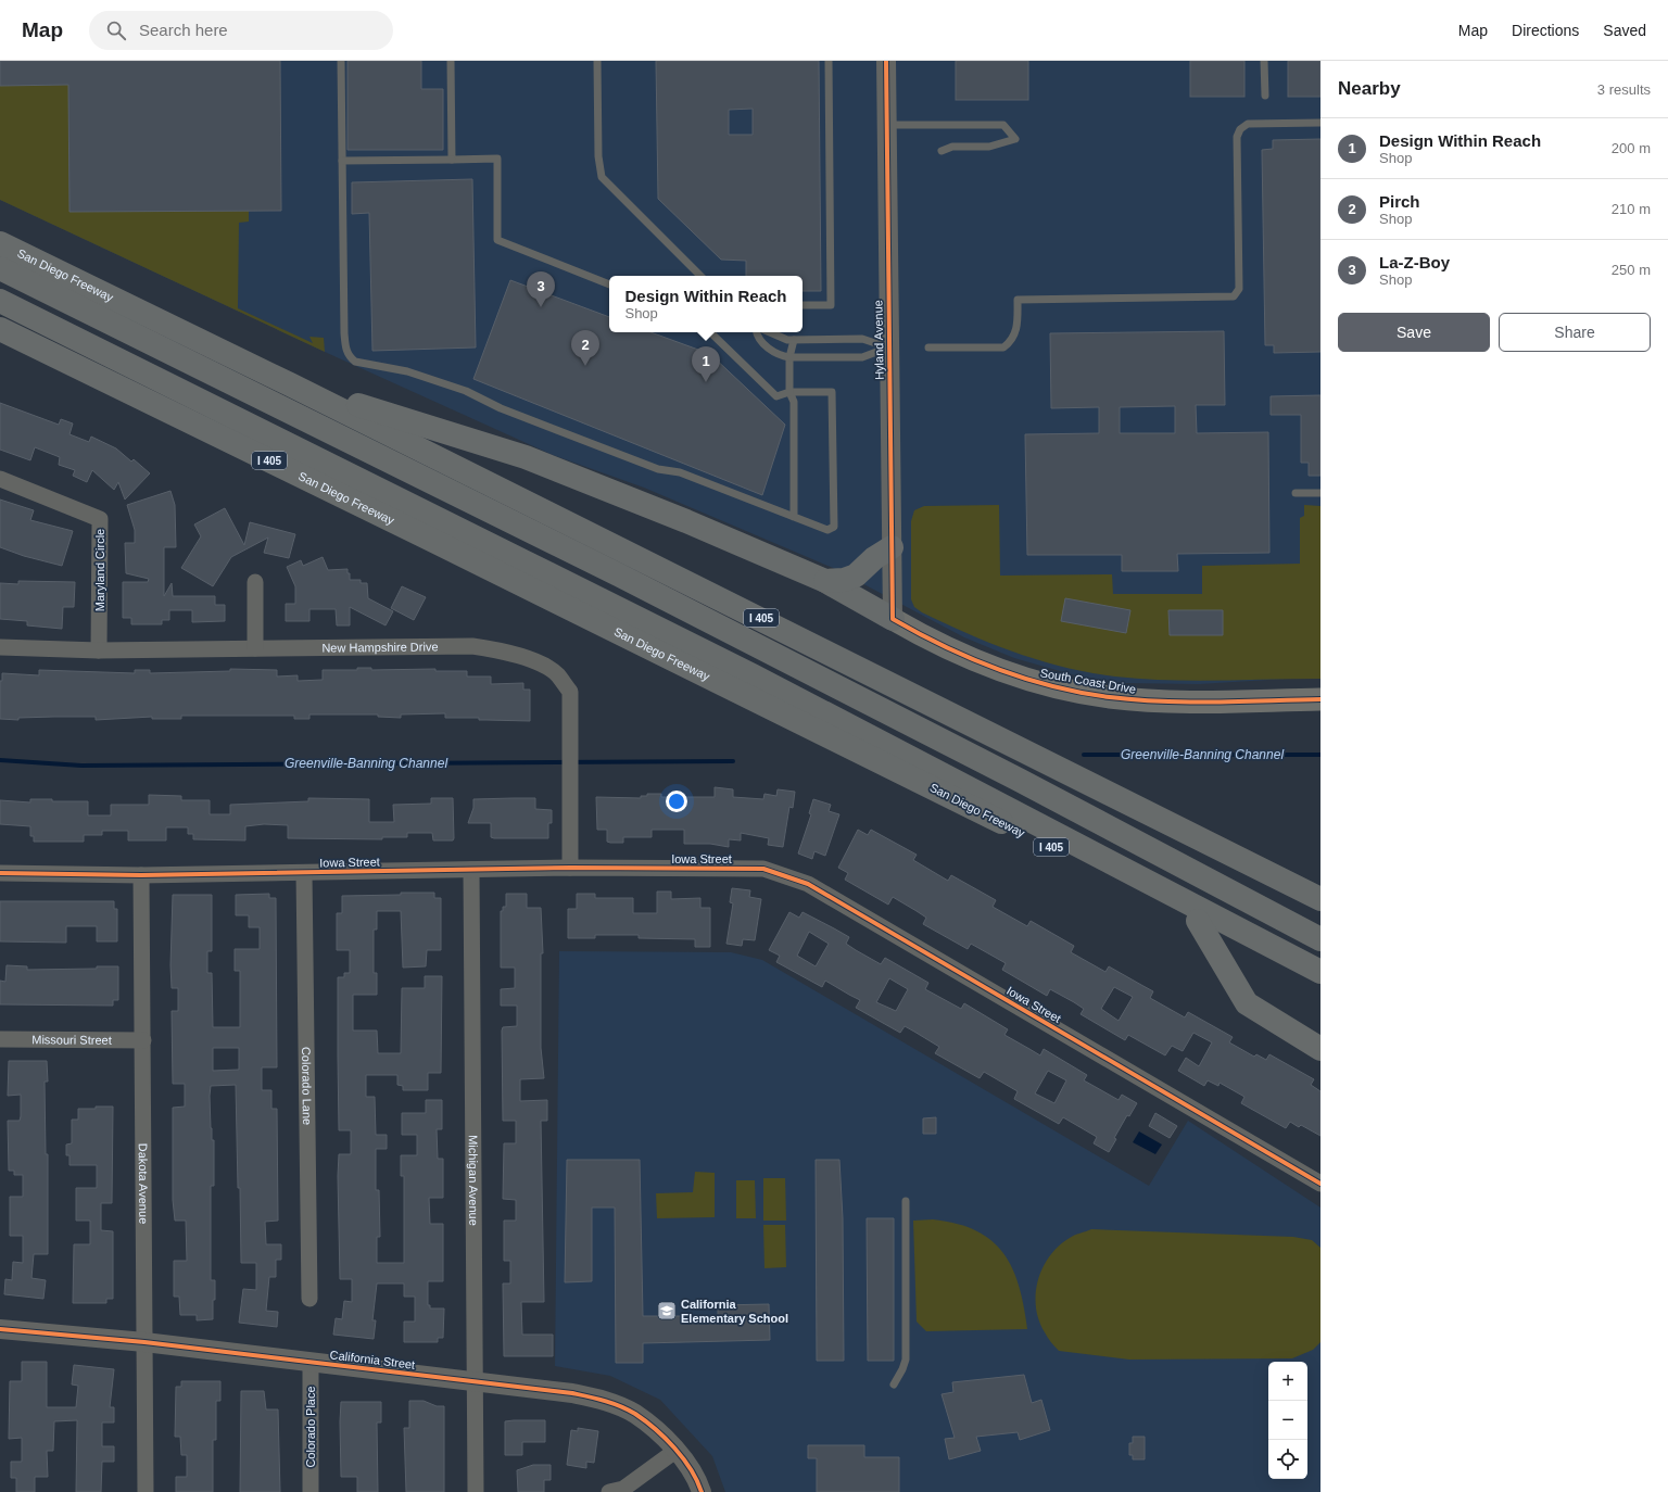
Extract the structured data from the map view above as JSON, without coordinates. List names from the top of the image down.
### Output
{
  "streets": {
    "highway": ["San Diego Freeway", "I 405"],
    "main road": ["South Coast Drive"],
    "street": [
      "Hyland Avenue",
      "Maryland Circle",
      "New Hampshire Drive",
      "Iowa Street",
      "Missouri Street",
      "Colorado Lane",
      "Michigan Avenue",
      "Dakota Avenue",
      "California Street",
      "Colorado Place"
    ]
  },
  "crossings": [
    ["Hyland Avenue", "South Coast Drive"],
    ["Maryland Circle", "New Hampshire Drive"],
    ["New Hampshire Drive", "Iowa Street"],
    ["Iowa Street", "Colorado Lane"],
    ["Iowa Street", "Michigan Avenue"],
    ["Iowa Street", "Dakota Avenue"],
    ["Missouri Street", "Dakota Avenue"],
    ["Michigan Avenue", "California Street"],
    ["Dakota Avenue", "California Street"],
    ["California Street", "Colorado Place"]
  ],
  "water": ["Greenville-Banning Channel"],
  "places": {
    "school or university": ["California Elementary School"]
  },
  "page": {
    "header": "Map",
    "search": "Search here",
    "nav": ["Map", "Directions", "Saved"],
    "heading": ["Nearby", "3 results"],
    "list": [
      {
        "mark": "1",
        "name": "Design Within Reach",
        "note": "Shop",
        "value": "200 m"
      },
      {
        "mark": "2",
        "name": "Pirch",
        "note": "Shop",
        "value": "210 m"
      },
      {
        "mark": "3",
        "name": "La-Z-Boy",
        "note": "Shop",
        "value": "250 m"
      }
    ],
    "pins": ["3", "2", "1"],
    "popup": ["Design Within Reach", "Shop"],
    "buttons": ["Save", "Share"],
    "map_buttons": ["+", "−"]
  }
}
